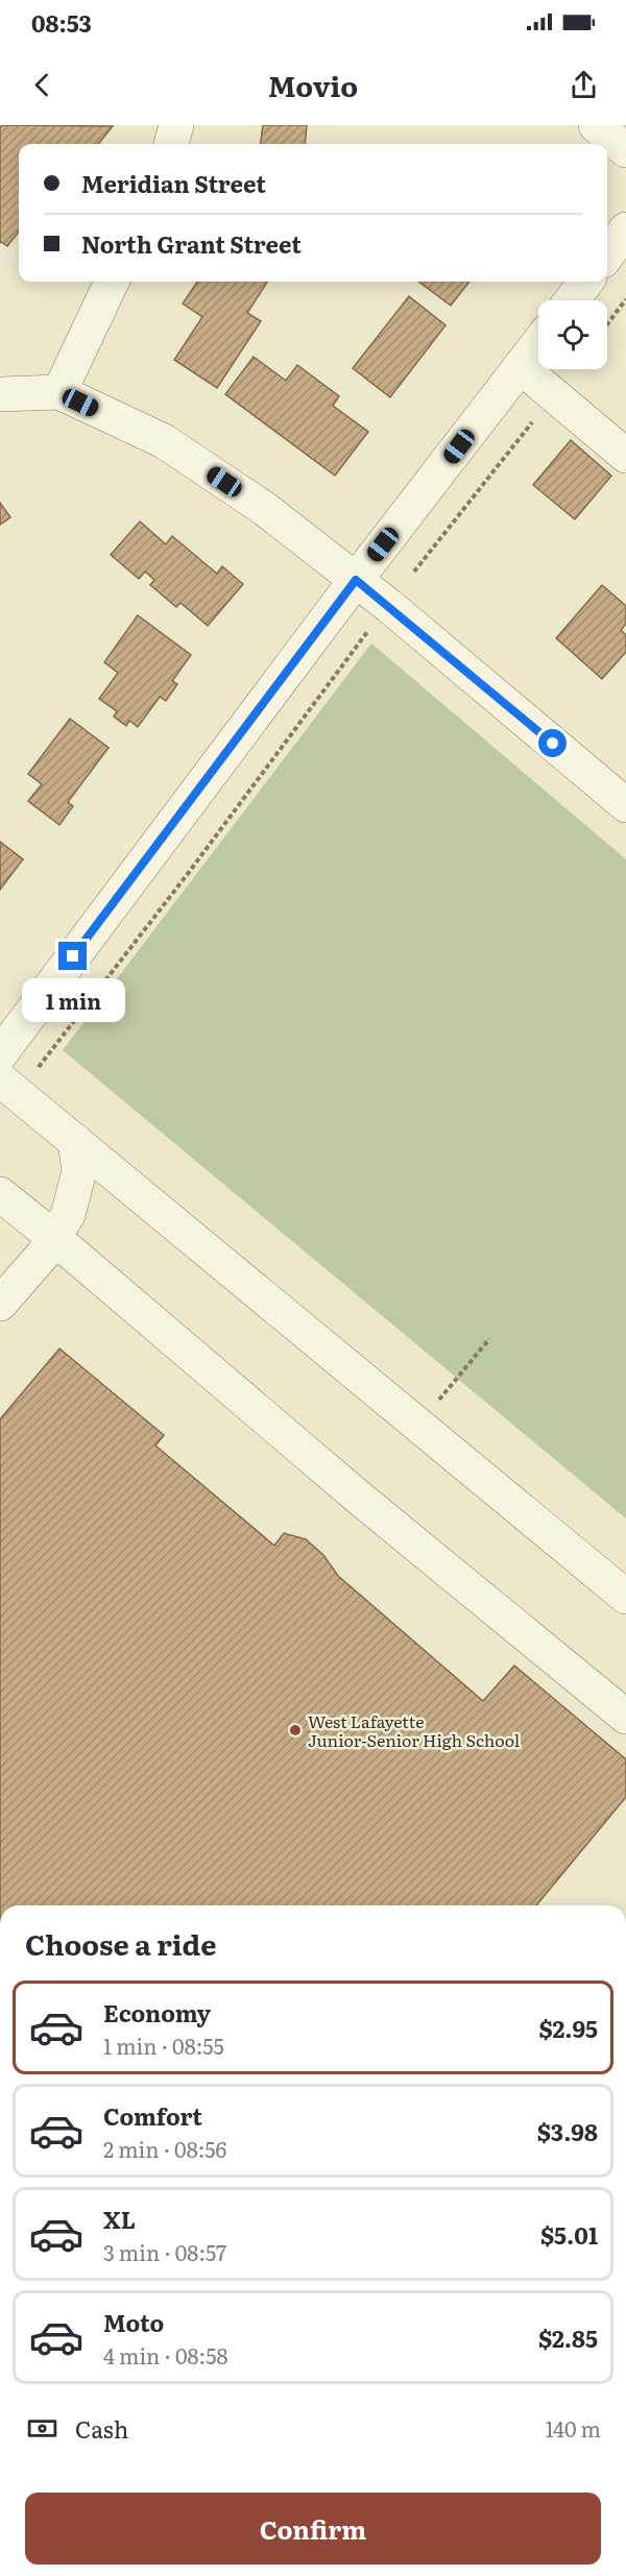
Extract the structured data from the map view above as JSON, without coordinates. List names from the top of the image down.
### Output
{
  "places": ["West Lafayette Junior-Senior High School"],
  "page": {
    "status": "08:53",
    "header": "Movio",
    "banner": ["Meridian Street", "North Grant Street"],
    "bubble": "1 min",
    "heading": "Choose a ride",
    "list": [
      {
        "name": "Economy",
        "note": "1 min · 08:55",
        "value": "$2.95"
      },
      {
        "name": "Comfort",
        "note": "2 min · 08:56",
        "value": "$3.98"
      },
      {
        "name": "XL",
        "note": "3 min · 08:57",
        "value": "$5.01"
      },
      {
        "name": "Moto",
        "note": "4 min · 08:58",
        "value": "$2.85"
      }
    ],
    "pay": ["Cash", "140 m"],
    "buttons": "Confirm"
  }
}
